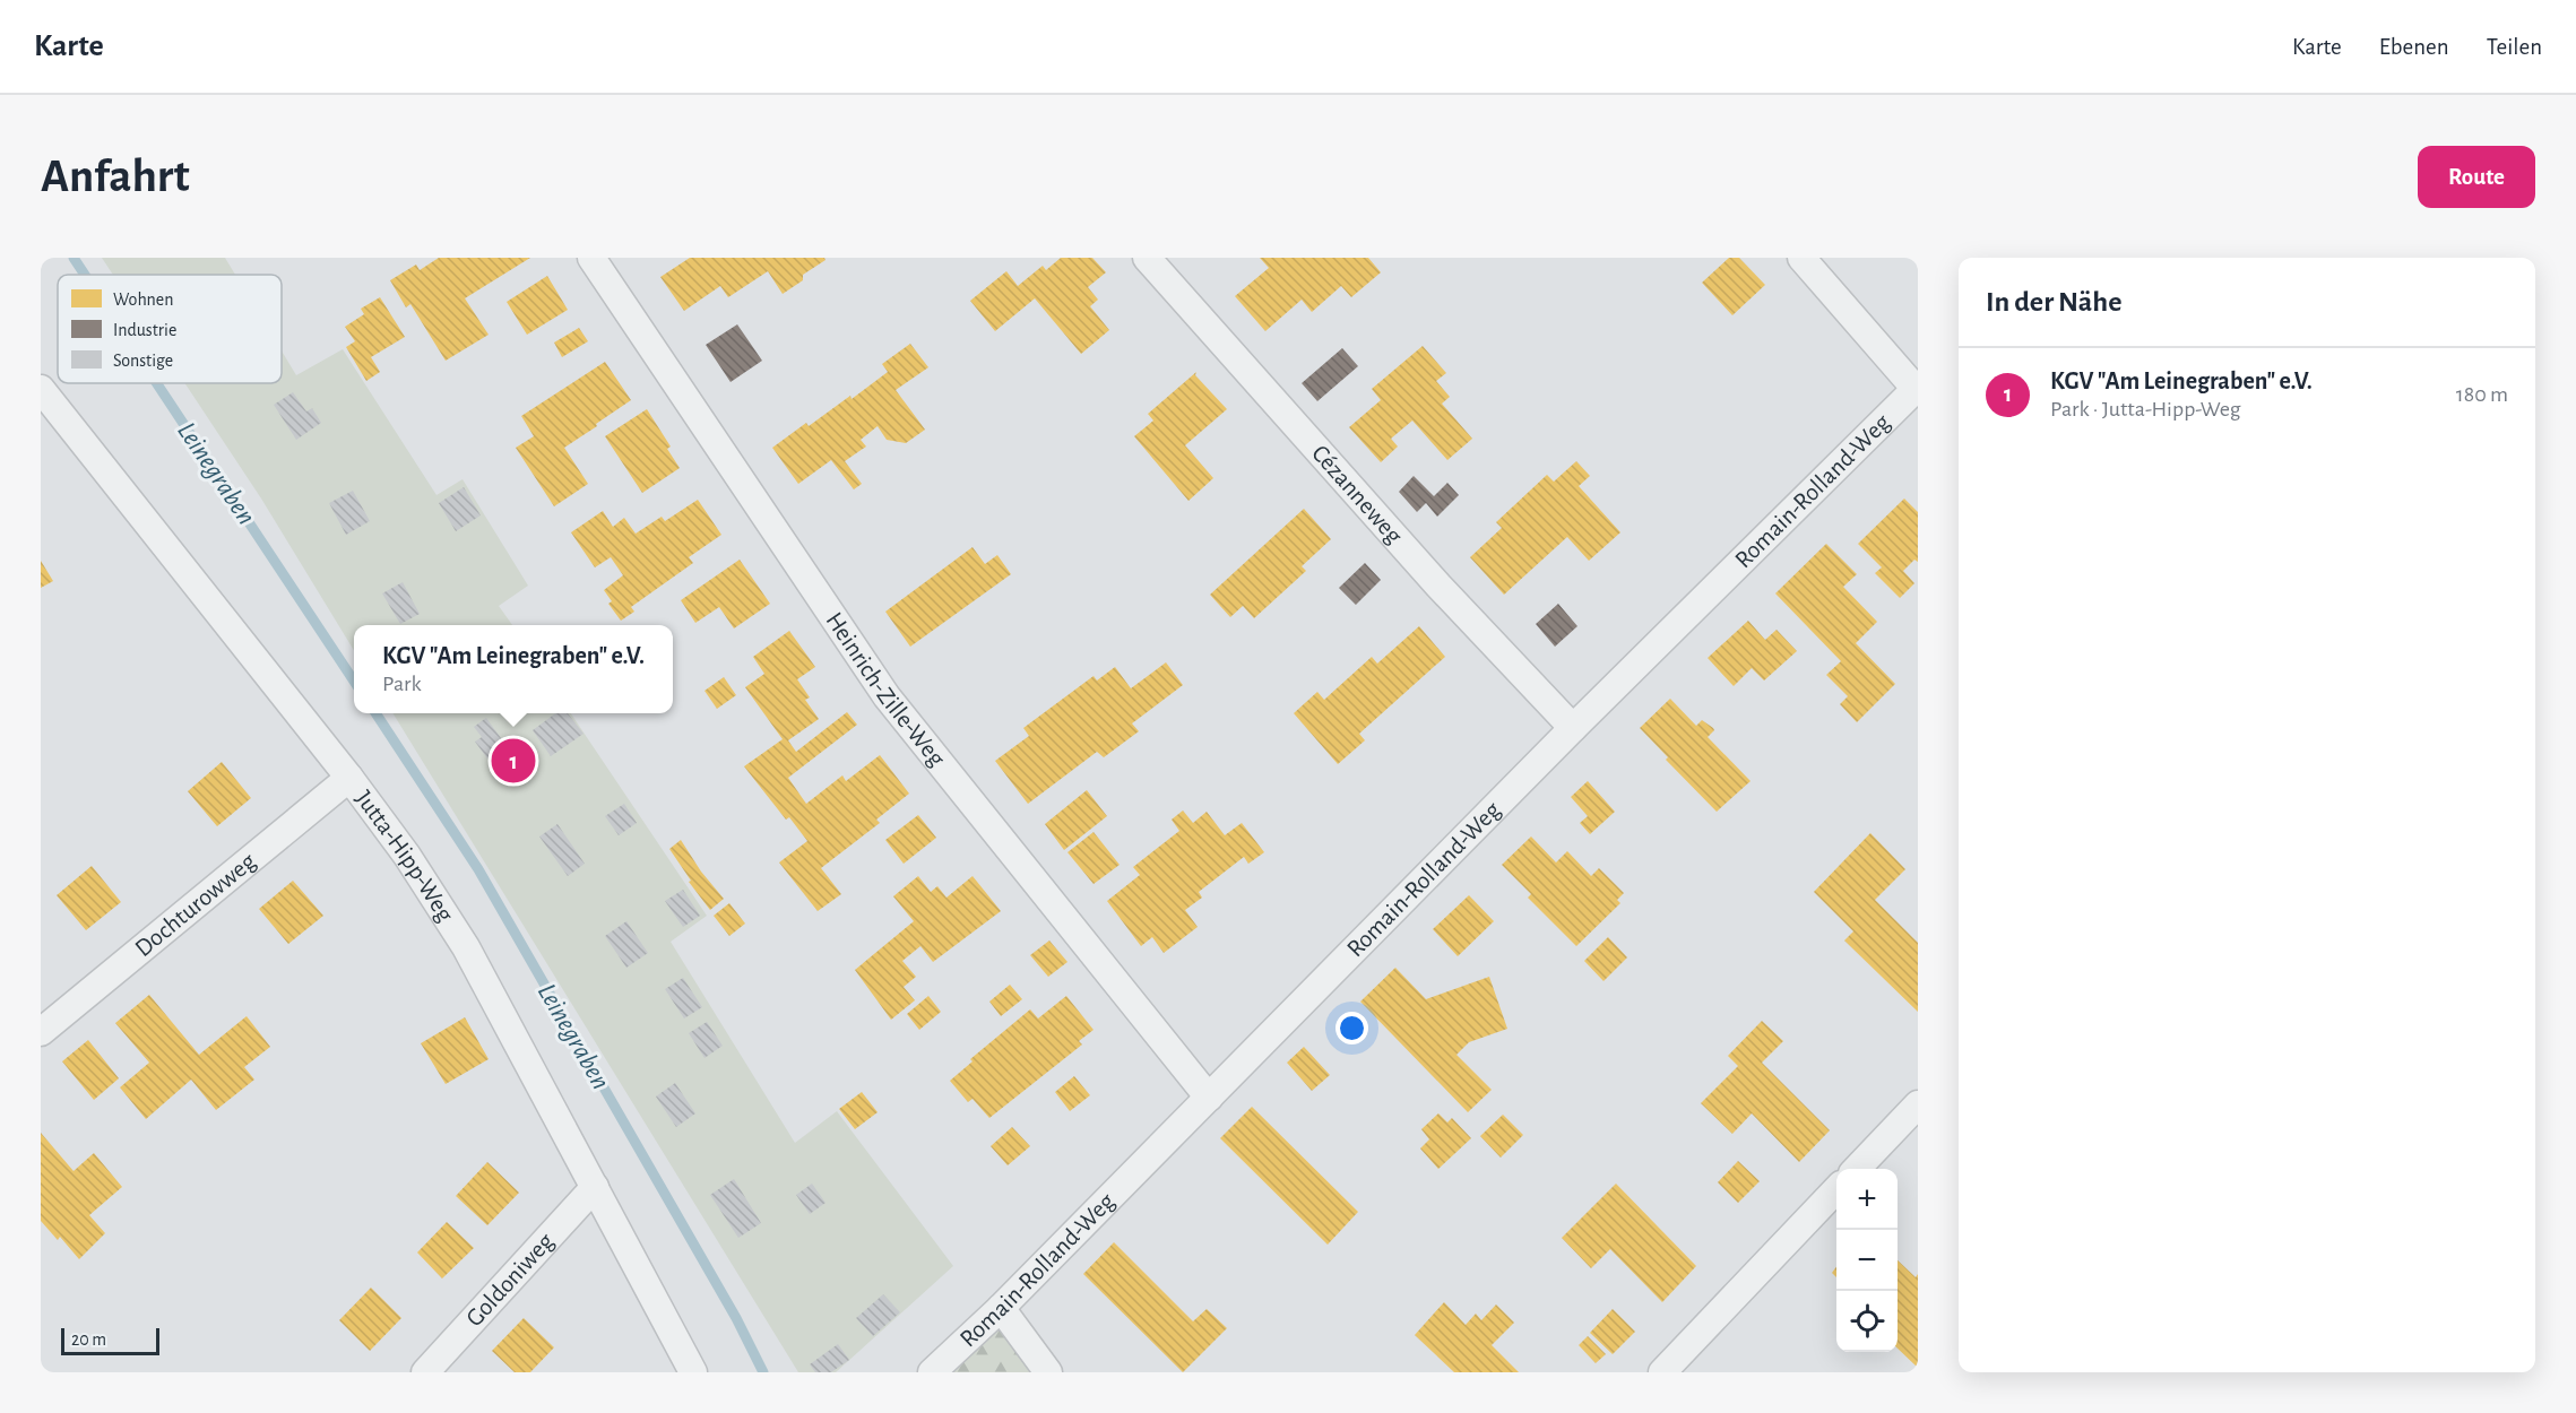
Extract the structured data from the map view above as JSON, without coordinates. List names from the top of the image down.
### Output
{
  "streets": {
    "street": [
      "Romain-Rolland-Weg",
      "Cézanneweg",
      "Heinrich-Zille-Weg",
      "Jutta-Hipp-Weg",
      "Dochturowweg",
      "Goldoniweg"
    ]
  },
  "crossings": [
    ["Romain-Rolland-Weg", "Cézanneweg"],
    ["Romain-Rolland-Weg", "Heinrich-Zille-Weg"],
    ["Jutta-Hipp-Weg", "Dochturowweg"],
    ["Jutta-Hipp-Weg", "Goldoniweg"]
  ],
  "water": ["Leinegraben"],
  "legend": ["Wohnen", "Industrie", "Sonstige"],
  "scale_bar": "20 m",
  "page": {
    "header": "Karte",
    "nav": ["Karte", "Ebenen", "Teilen"],
    "buttons": "Route",
    "title": "Anfahrt",
    "heading": "In der Nähe",
    "list": [
      {
        "mark": "1",
        "name": "KGV \"Am Leinegraben\" e.V.",
        "note": "Park · Jutta-Hipp-Weg",
        "value": "180 m"
      }
    ],
    "popup": ["KGV \"Am Leinegraben\" e.V.", "Park"],
    "pins": "1",
    "map_buttons": ["+", "−"],
    "scale": "20 m"
  }
}
